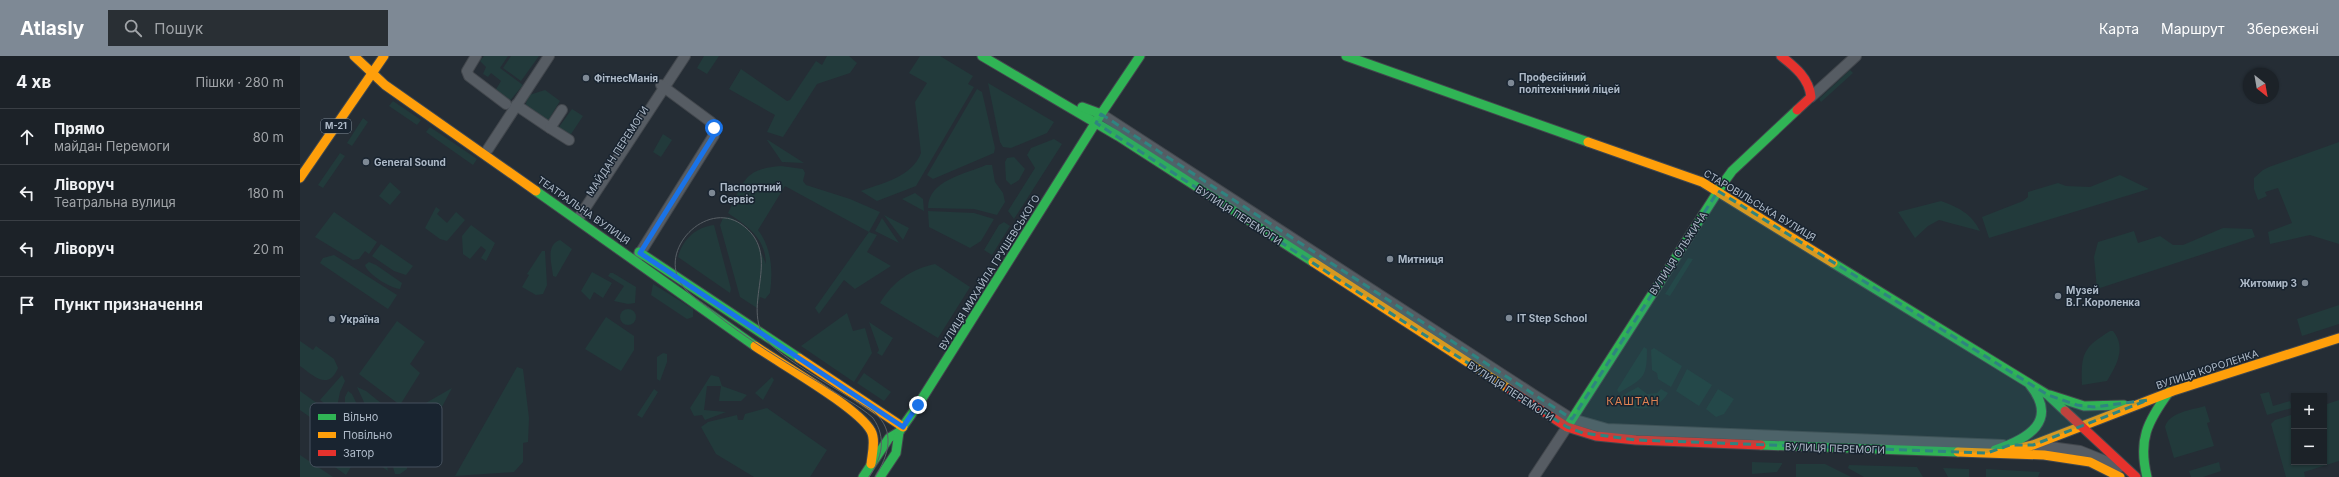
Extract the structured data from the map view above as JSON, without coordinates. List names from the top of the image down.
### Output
{
  "streets": {
    "main road": [
      "М-21",
      "СТАРОВІЛЬСЬКА ВУЛИЦЯ",
      "ТЕАТРАЛЬНА ВУЛИЦЯ",
      "ВУЛИЦЯ ПЕРЕМОГИ",
      "ВУЛИЦЯ ОЛЬЖИЧА",
      "ВУЛИЦЯ МИХАЙЛА ГРУШЕВСЬКОГО",
      "ВУЛИЦЯ КОРОЛЕНКА"
    ],
    "street": ["МАЙДАН ПЕРЕМОГИ"]
  },
  "crossings": [
    ["М-21", "ТЕАТРАЛЬНА ВУЛИЦЯ"],
    ["МАЙДАН ПЕРЕМОГИ", "ТЕАТРАЛЬНА ВУЛИЦЯ"],
    ["СТАРОВІЛЬСЬКА ВУЛИЦЯ", "ВУЛИЦЯ ПЕРЕМОГИ"],
    ["СТАРОВІЛЬСЬКА ВУЛИЦЯ", "ВУЛИЦЯ ОЛЬЖИЧА"],
    ["СТАРОВІЛЬСЬКА ВУЛИЦЯ", "ВУЛИЦЯ КОРОЛЕНКА"],
    ["ТЕАТРАЛЬНА ВУЛИЦЯ", "ВУЛИЦЯ МИХАЙЛА ГРУШЕВСЬКОГО"],
    ["ВУЛИЦЯ ПЕРЕМОГИ", "ВУЛИЦЯ ОЛЬЖИЧА"],
    ["ВУЛИЦЯ ПЕРЕМОГИ", "ВУЛИЦЯ МИХАЙЛА ГРУШЕВСЬКОГО"],
    ["ВУЛИЦЯ ПЕРЕМОГИ", "ВУЛИЦЯ КОРОЛЕНКА"]
  ],
  "districts": ["КАШТАН"],
  "places": [
    "ФітнесМанія",
    "Професійний політехнічний ліцей",
    "General Sound",
    "Паспортний Сервіс",
    "Митниця",
    "Житомир 3",
    "Музей В.Г.Короленка",
    "IT Step School",
    "Україна"
  ],
  "legend": ["Вільно", "Повільно", "Затор"],
  "north": "bottom right",
  "page": {
    "header": "Atlasly",
    "search": "Пошук",
    "nav": ["Карта", "Маршрут", "Збережені"],
    "heading": ["4 хв", "Пішки · 280 m"],
    "list": [
      ["Прямо", "майдан Перемоги", "80 m"],
      ["Ліворуч", "Театральна вулиця", "180 m"],
      ["Ліворуч", "20 m"],
      "Пункт призначення"
    ],
    "map_buttons": ["+", "−"]
  }
}
